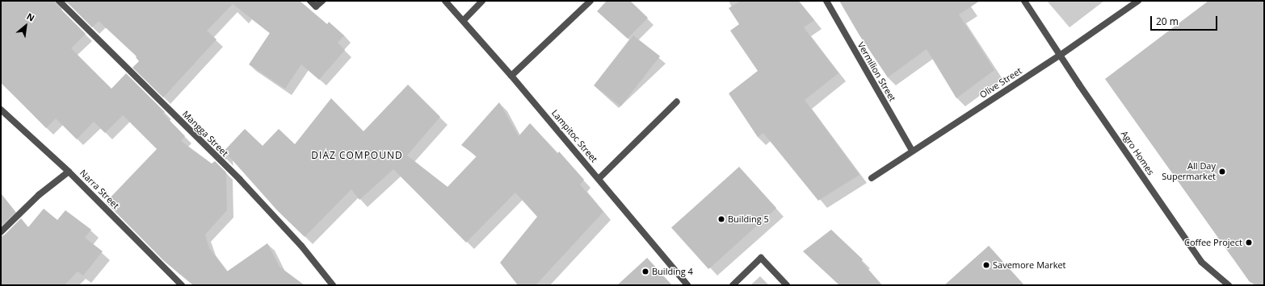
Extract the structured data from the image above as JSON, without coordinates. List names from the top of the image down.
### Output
{
  "streets": {
    "street": [
      "Vermilion Street",
      "Olive Street",
      "Mangga Street",
      "Lampitoc Street",
      "Agro Homes",
      "Narra Street"
    ]
  },
  "crossings": [
    ["Vermilion Street", "Olive Street"],
    ["Olive Street", "Agro Homes"]
  ],
  "districts": ["DIAZ COMPOUND"],
  "places": [
    "All Day Supermarket",
    "Building 5",
    "Coffee Project",
    "Savemore Market",
    "Building 4"
  ],
  "scale_bar": "20 m",
  "north": "top right"
}
